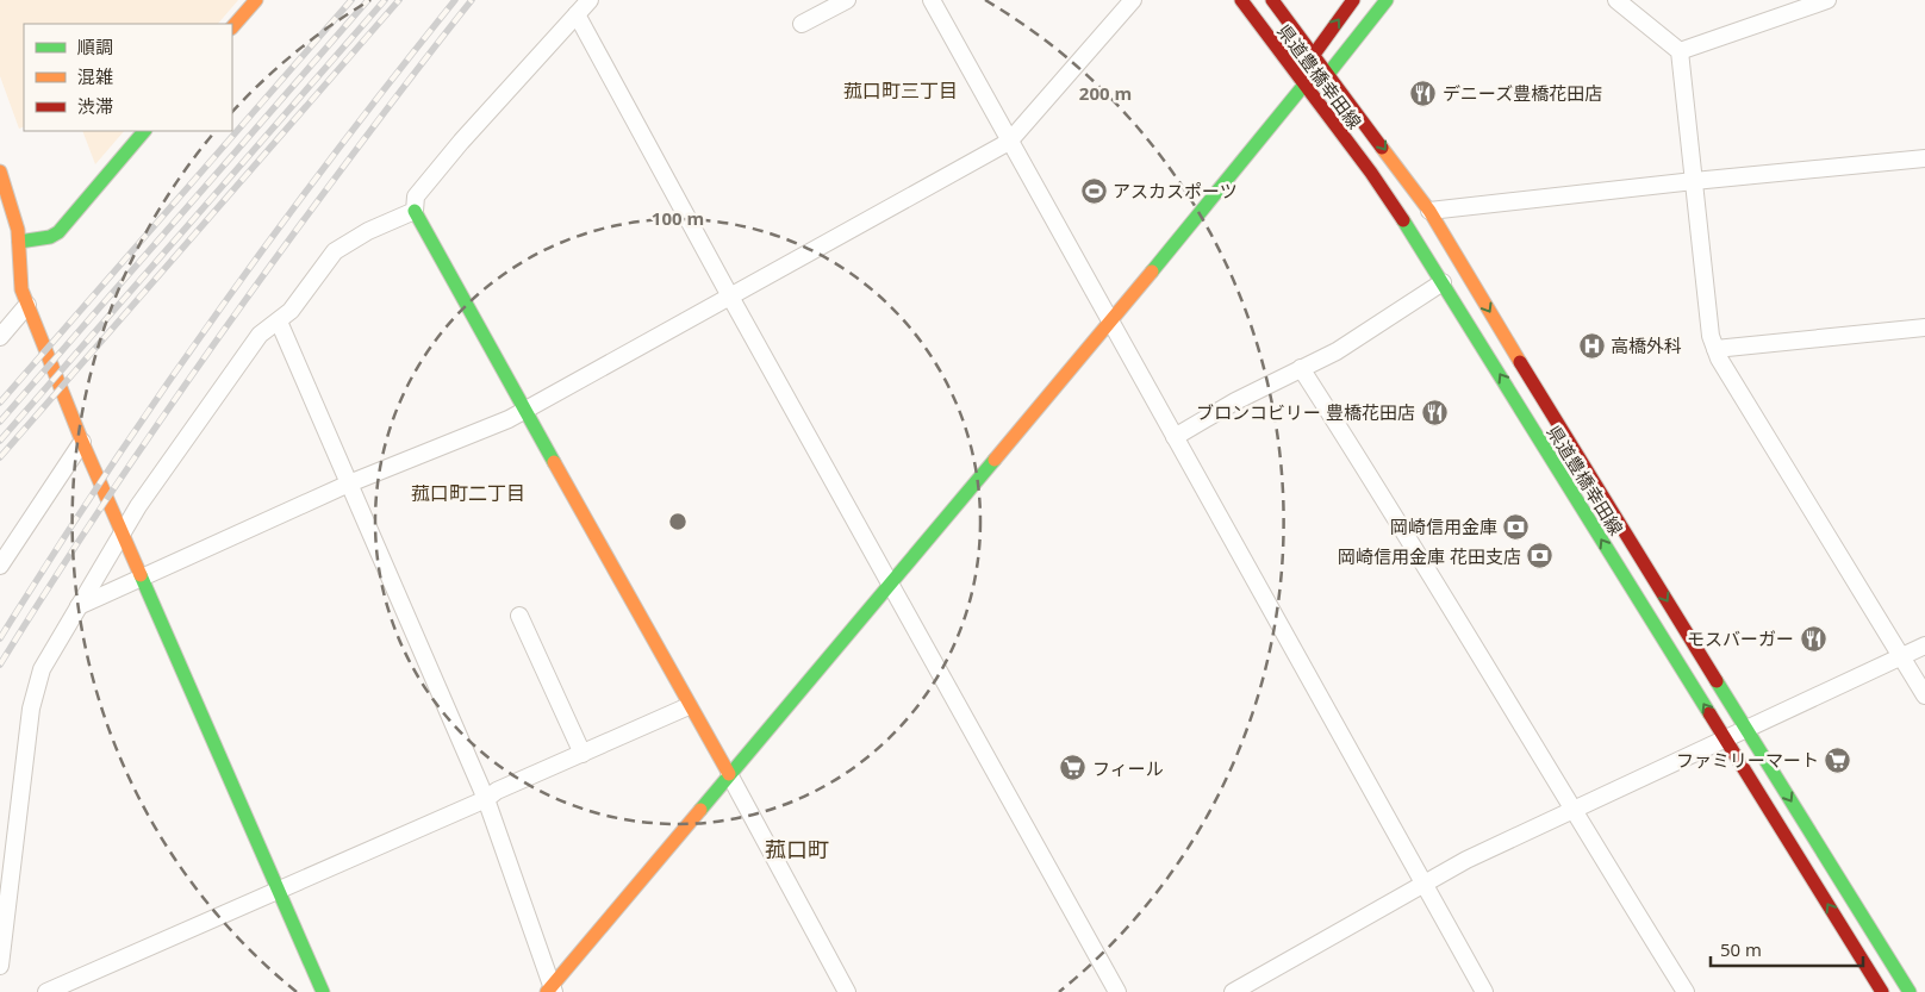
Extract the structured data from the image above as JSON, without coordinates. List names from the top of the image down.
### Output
{
  "streets": {
    "street": ["県道豊橋幸田線"]
  },
  "districts": ["菰口町三丁目", "菰口町二丁目", "菰口町"],
  "places": {
    "restaurant": ["デニーズ豊橋花田店", "ブロンコビリー 豊橋花田店", "モスバーガー"],
    "sports": ["アスカスポーツ"],
    "hospital": ["高橋外科"],
    "bank": ["岡崎信用金庫", "岡崎信用金庫 花田支店"],
    "supermarket": ["ファミリーマート", "フィール"]
  },
  "legend": ["順調", "混雑", "渋滞"],
  "scale_bar": "50 m",
  "rings": ["200 m", "100 m"]
}
